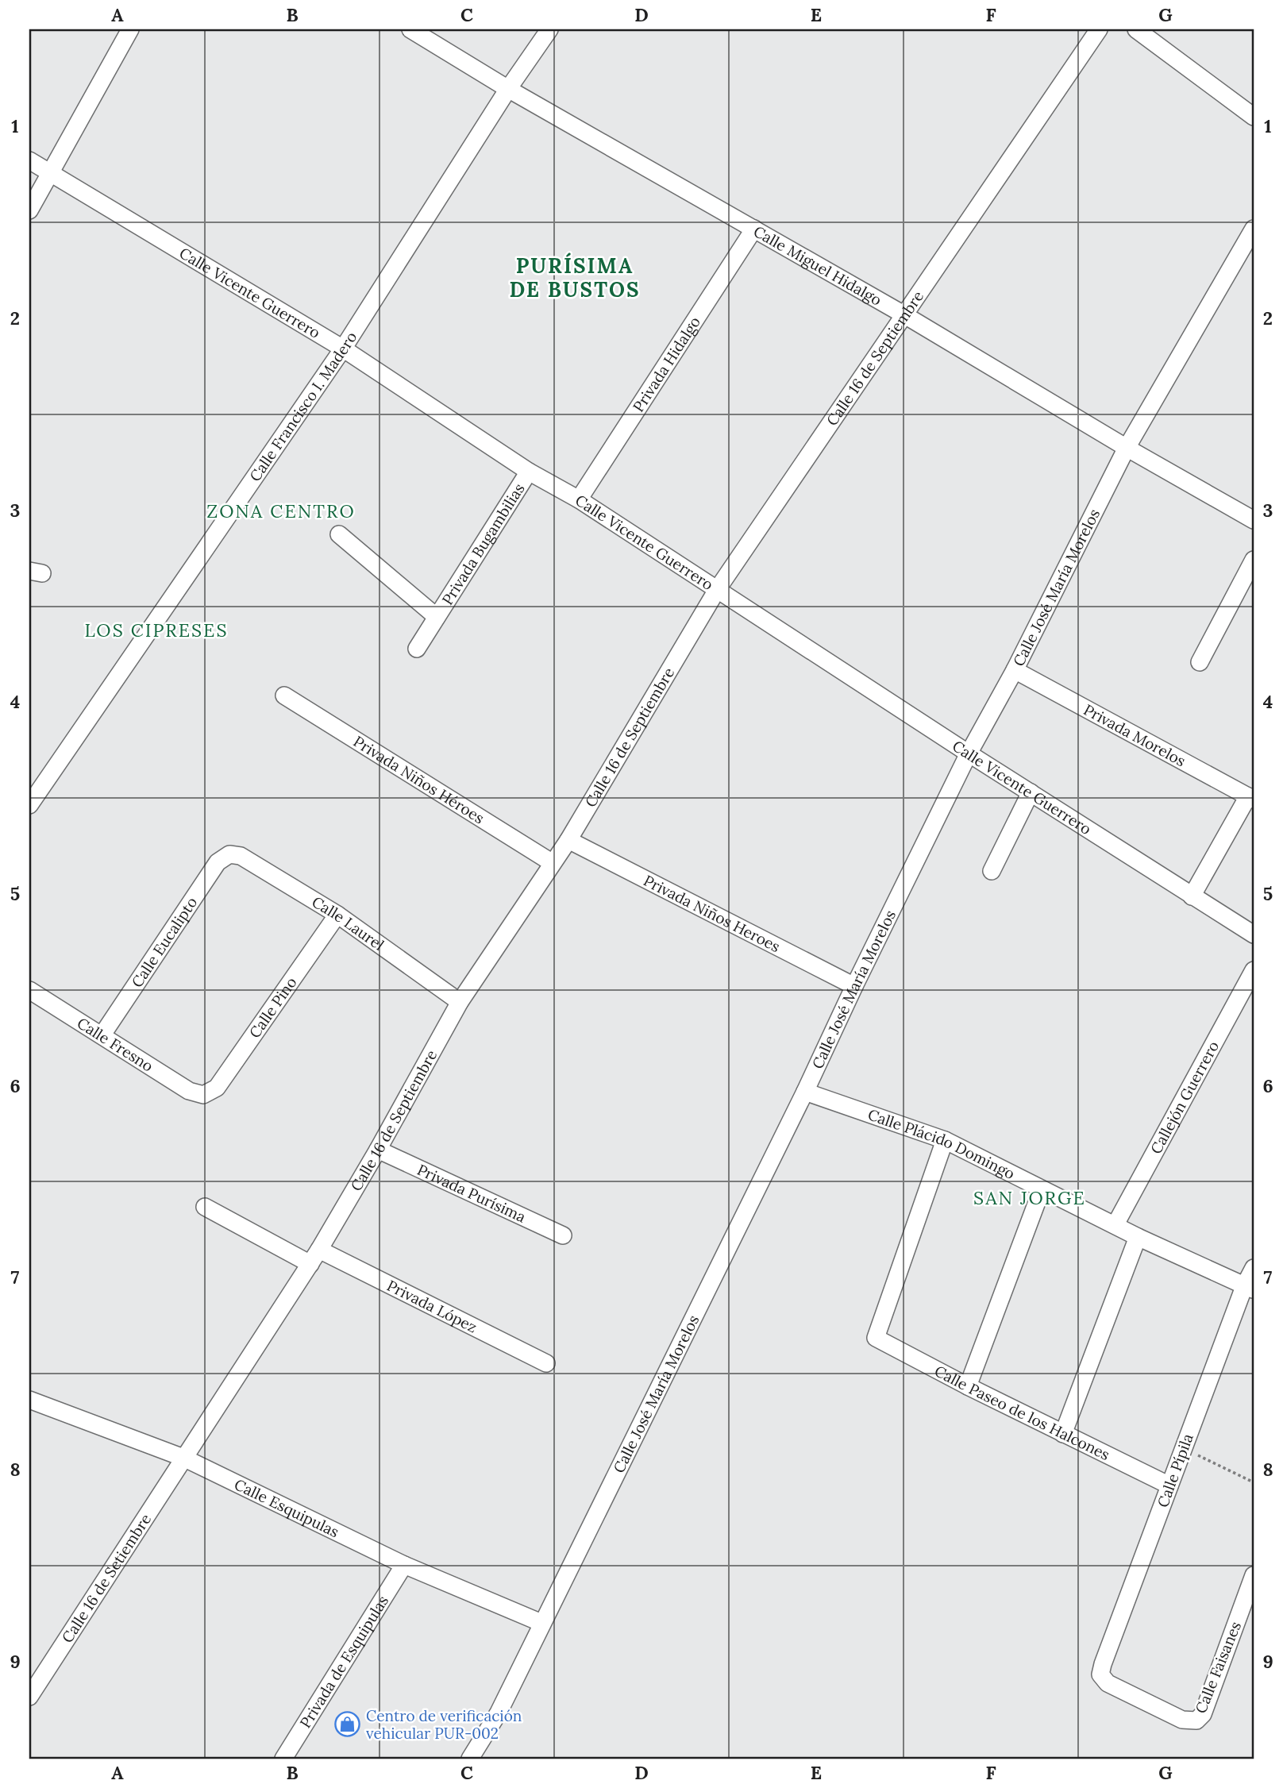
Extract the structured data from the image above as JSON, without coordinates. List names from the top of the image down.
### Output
{
  "streets": {
    "street": [
      "Calle Miguel Hidalgo",
      "Calle Vicente Guerrero",
      "Calle 16 de Septiembre",
      "Privada Hidalgo",
      "Calle Francisco I. Madero",
      "Privada Bugambilias",
      "Calle José María Morelos",
      "Privada Morelos",
      "Privada Niños Héroes",
      "Privada Niños Heroes",
      "Calle Laurel",
      "Calle Eucalipto",
      "Calle Pino",
      "Calle Fresno",
      "Callejón Guerrero",
      "Calle Plácido Domingo",
      "Privada Purísima",
      "Privada López",
      "Calle Paseo de los Halcones",
      "Calle Pípila",
      "Calle Esquipulas",
      "Calle 16 de Setiembre",
      "Privada de Esquipulas",
      "Calle Faisanes"
    ]
  },
  "crossings": [
    ["Calle Miguel Hidalgo", "Calle 16 de Septiembre"],
    ["Calle Miguel Hidalgo", "Privada Hidalgo"],
    ["Calle Miguel Hidalgo", "Calle Francisco I. Madero"],
    ["Calle Miguel Hidalgo", "Calle José María Morelos"],
    ["Calle Vicente Guerrero", "Calle 16 de Septiembre"],
    ["Calle Vicente Guerrero", "Privada Hidalgo"],
    ["Calle Vicente Guerrero", "Calle Francisco I. Madero"],
    ["Calle Vicente Guerrero", "Privada Bugambilias"],
    ["Calle Vicente Guerrero", "Calle José María Morelos"],
    ["Calle 16 de Septiembre", "Privada Niños Héroes"],
    ["Calle 16 de Septiembre", "Privada Niños Heroes"],
    ["Calle 16 de Septiembre", "Calle Laurel"],
    ["Calle 16 de Septiembre", "Privada Purísima"],
    ["Calle 16 de Septiembre", "Privada López"],
    ["Calle 16 de Septiembre", "Calle Esquipulas"],
    ["Calle 16 de Septiembre", "Calle 16 de Setiembre"],
    ["Calle José María Morelos", "Privada Morelos"],
    ["Calle José María Morelos", "Privada Niños Heroes"],
    ["Calle José María Morelos", "Calle Plácido Domingo"],
    ["Calle José María Morelos", "Calle Esquipulas"],
    ["Calle Laurel", "Calle Eucalipto"],
    ["Calle Laurel", "Calle Pino"],
    ["Calle Eucalipto", "Calle Fresno"],
    ["Calle Pino", "Calle Fresno"],
    ["Callejón Guerrero", "Calle Plácido Domingo"],
    ["Calle Plácido Domingo", "Calle Paseo de los Halcones"],
    ["Calle Plácido Domingo", "Calle Pípila"],
    ["Calle Paseo de los Halcones", "Calle Pípila"],
    ["Calle Pípila", "Calle Faisanes"],
    ["Calle Esquipulas", "Calle 16 de Setiembre"],
    ["Calle Esquipulas", "Privada de Esquipulas"]
  ],
  "districts": [
    "PURÍSIMA DE BUSTOS",
    "ZONA CENTRO",
    "LOS CIPRESES",
    "SAN JORGE"
  ],
  "places": {
    "shop": ["Centro de verificación vehicular PUR-002"]
  },
  "grid": {
    "columns": [
      "A",
      "B",
      "C",
      "D",
      "E",
      "F",
      "G"
    ],
    "rows": [
      "1",
      "2",
      "3",
      "4",
      "5",
      "6",
      "7",
      "8",
      "9"
    ]
  }
}
